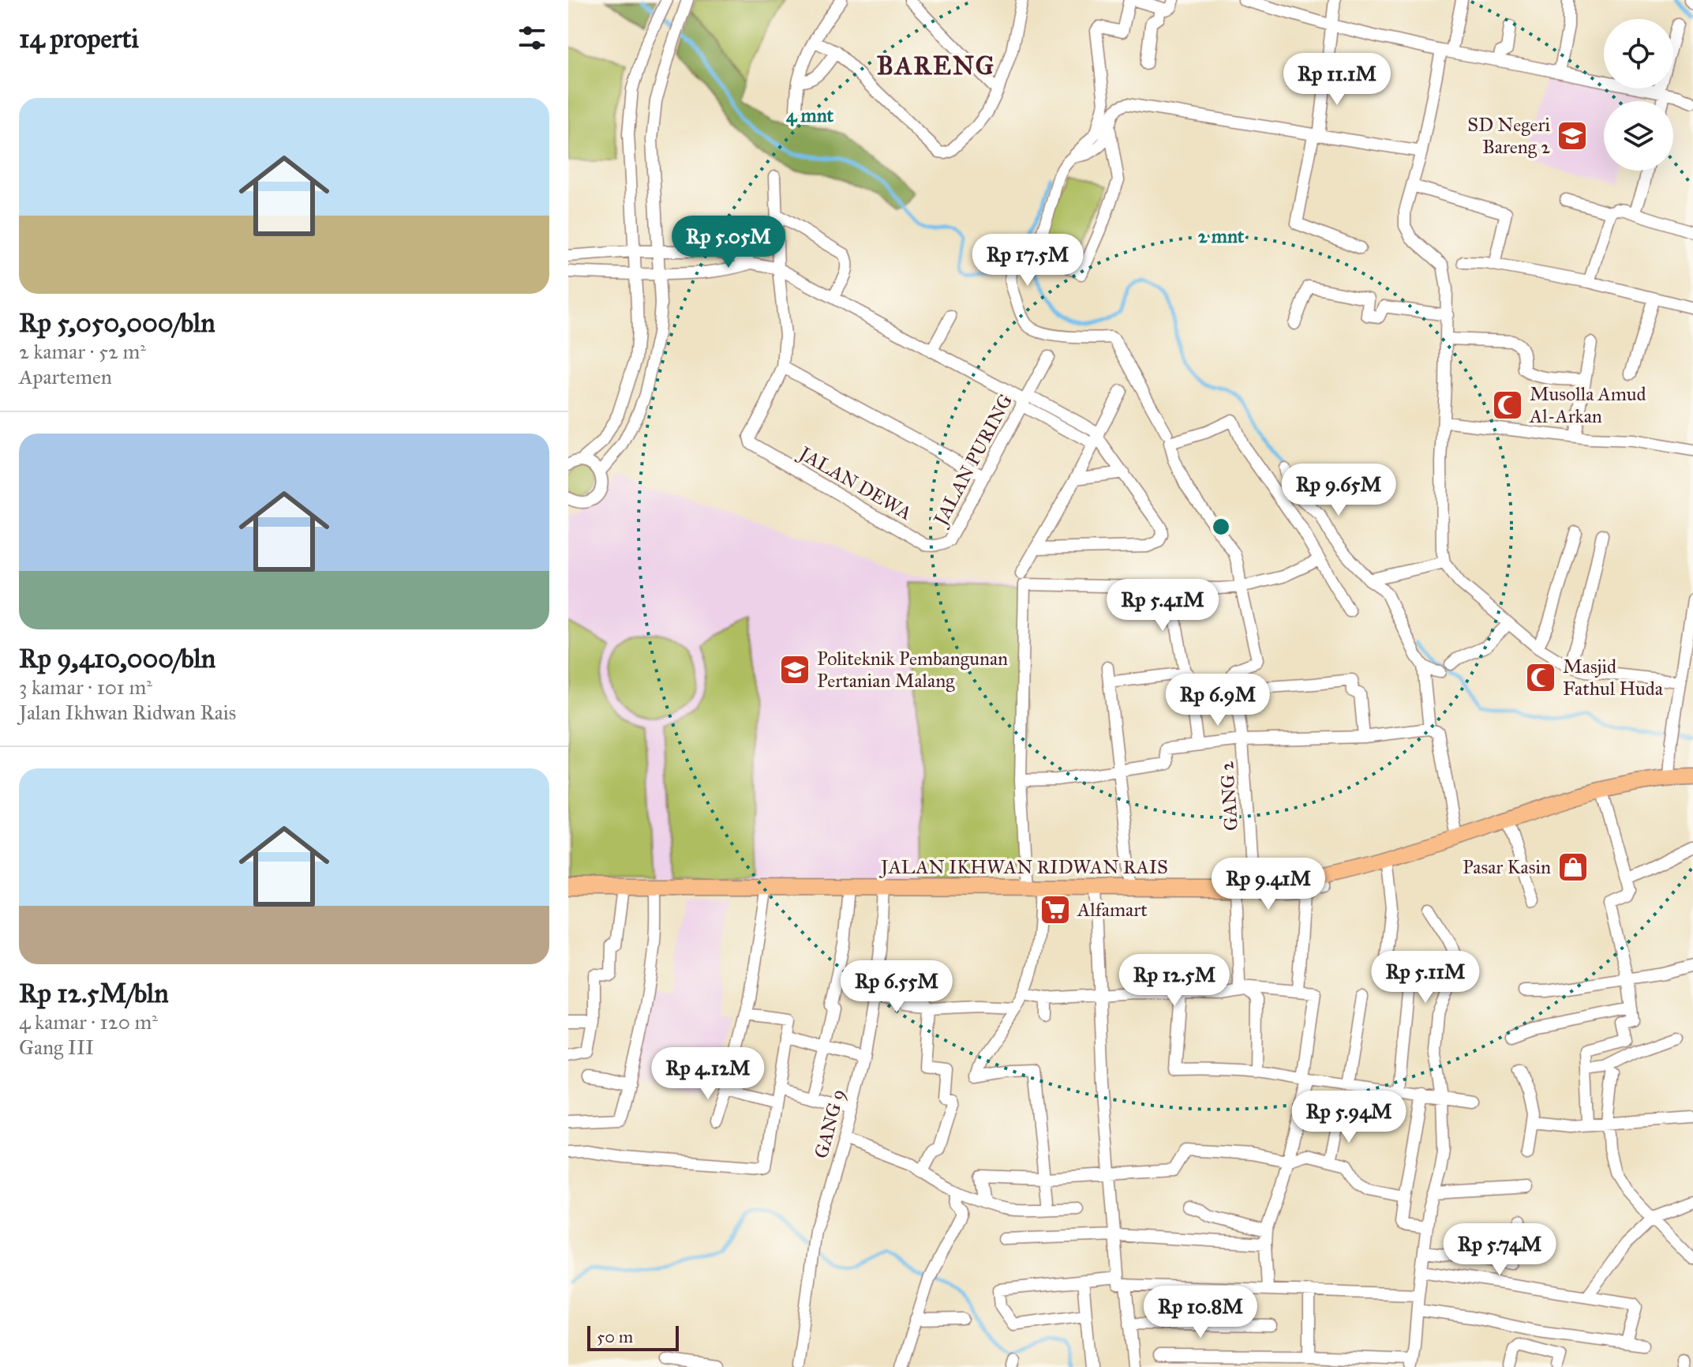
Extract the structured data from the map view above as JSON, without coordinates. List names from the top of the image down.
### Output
{
  "streets": {
    "main road": ["JALAN IKHWAN RIDWAN RAIS"],
    "street": [
      "JALAN PURING",
      "JALAN DEWA",
      "GANG 2",
      "GANG 9"
    ]
  },
  "crossings": [
    ["JALAN PURING", "JALAN DEWA"],
    ["GANG 2", "JALAN IKHWAN RIDWAN RAIS"],
    ["JALAN IKHWAN RIDWAN RAIS", "GANG 9"]
  ],
  "districts": ["BARENG"],
  "places": {
    "school or university": ["SD Negeri Bareng 2", "Politeknik Pembangunan Pertanian Malang"],
    "mosque": ["Musolla Amud Al-Arkan", "Masjid Fathul Huda"],
    "shop": ["Pasar Kasin"],
    "supermarket": ["Alfamart"]
  },
  "scale_bar": "50 m",
  "page": {
    "heading": "14 properti",
    "price": [
      "Rp 11.1M",
      "Rp 5.05M",
      "Rp 17.5M",
      "Rp 9.65M",
      "Rp 5.41M",
      "Rp 6.9M",
      "Rp 9.41M",
      "Rp 5.11M",
      "Rp 12.5M",
      "Rp 6.55M",
      "Rp 4.12M",
      "Rp 5.94M",
      "Rp 5.74M",
      "Rp 10.8M"
    ],
    "list": [
      {
        "name": "Rp 5,050,000/bln",
        "note": "2 kamar · 52 m² · Apartemen"
      },
      {
        "name": "Rp 9,410,000/bln",
        "note": "3 kamar · 101 m² · Jalan Ikhwan Ridwan Rais"
      },
      {
        "name": "Rp 12.5M/bln",
        "note": "4 kamar · 120 m² · Gang III"
      }
    ],
    "scale": "50 m"
  },
  "rings": ["4 mnt", "2 mnt"]
}
